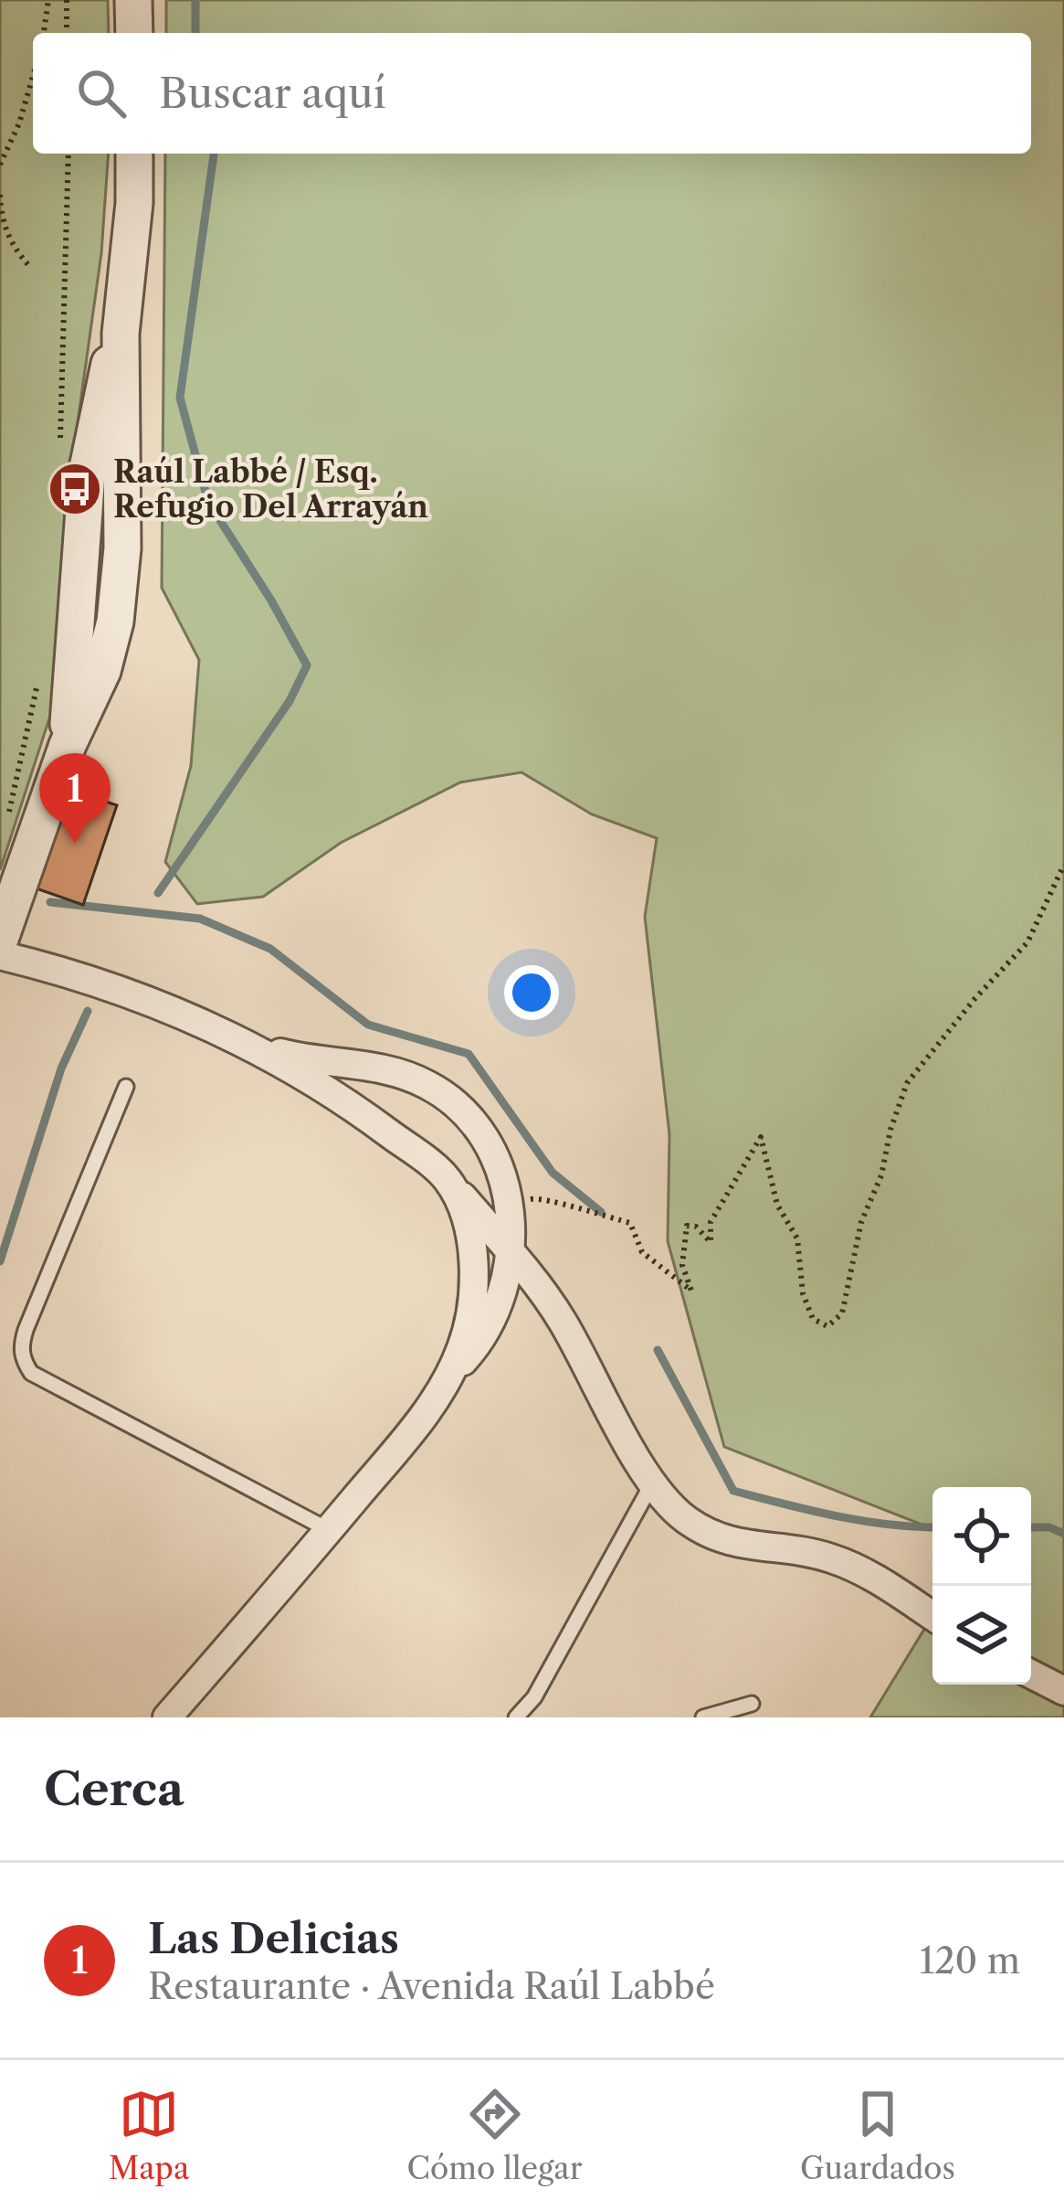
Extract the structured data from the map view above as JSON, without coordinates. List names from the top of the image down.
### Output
{
  "places": {
    "bus stop": ["Raúl Labbé / Esq. Refugio Del Arrayán"]
  },
  "page": {
    "search": "Buscar aquí",
    "pins": "1",
    "heading": "Cerca",
    "list": [
      {
        "mark": "1",
        "name": "Las Delicias",
        "note": "Restaurante · Avenida Raúl Labbé",
        "value": "120 m"
      }
    ],
    "nav": ["Mapa", "Cómo llegar", "Guardados"]
  }
}
